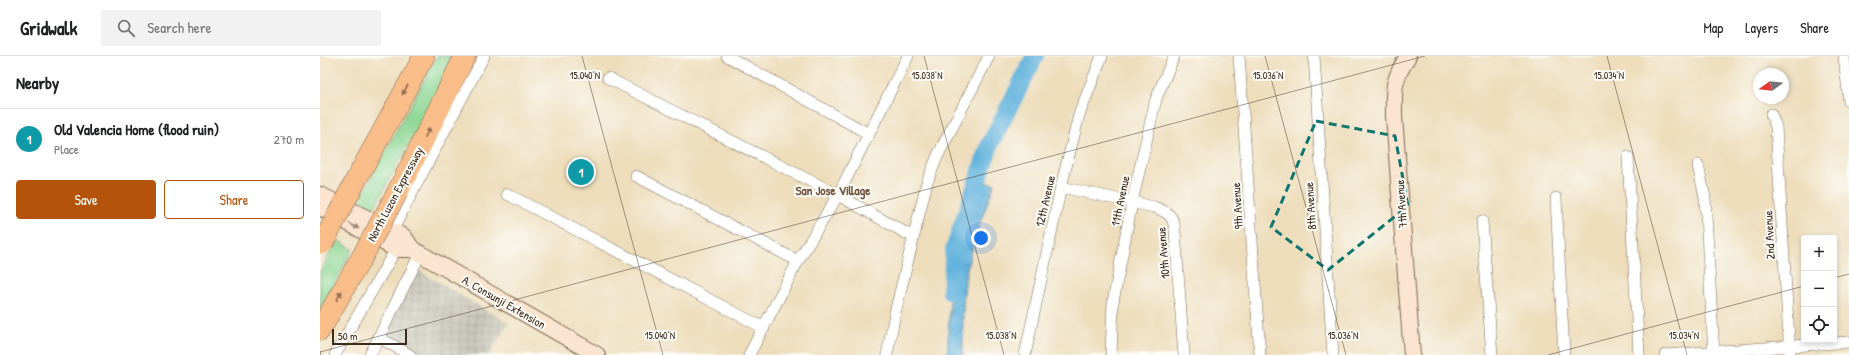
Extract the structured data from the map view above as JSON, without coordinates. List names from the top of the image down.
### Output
{
  "streets": {
    "highway": ["North Luzon Expressway"],
    "main road": ["7th Avenue", "A. Consunji Extension"],
    "street": [
      "12th Avenue",
      "11th Avenue",
      "9th Avenue",
      "8th Avenue",
      "2nd Avenue",
      "10th Avenue"
    ]
  },
  "crossings": [
    ["12th Avenue", "10th Avenue"],
    ["11th Avenue", "10th Avenue"]
  ],
  "districts": ["San Jose Village"],
  "scale_bar": "50 m",
  "north": "left",
  "page": {
    "header": "Gridwalk",
    "search": "Search here",
    "nav": ["Map", "Layers", "Share"],
    "heading": "Nearby",
    "list": [
      {
        "mark": "1",
        "name": "Old Valencia Home (flood ruin)",
        "note": "Place",
        "value": "270 m"
      }
    ],
    "pins": "1",
    "buttons": ["Save", "Share"],
    "map_buttons": ["+", "−"],
    "scale": "50 m"
  },
  "coordinates": [
    "15.040°N",
    "15.038°N",
    "15.036°N",
    "15.034°N"
  ]
}
